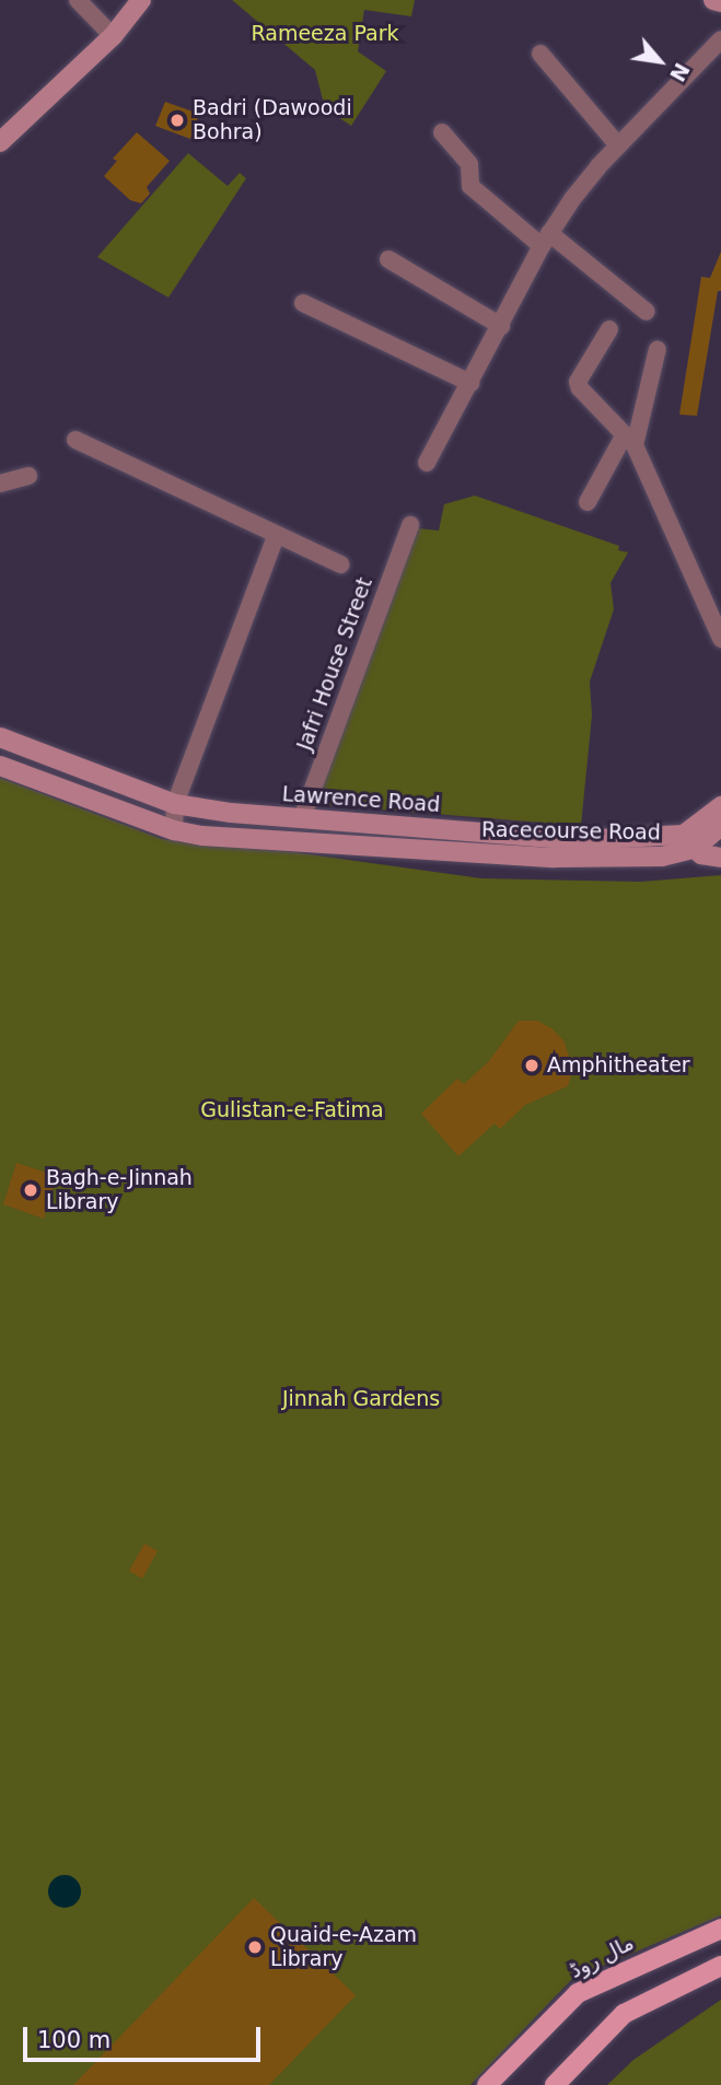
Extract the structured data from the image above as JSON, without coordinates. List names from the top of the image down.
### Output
{
  "streets": {
    "main road": ["Lawrence Road", "Racecourse Road", "مال روڈ"],
    "street": ["Jafri House Street"]
  },
  "crossings": [
    ["Jafri House Street", "Lawrence Road"],
    ["Lawrence Road", "Racecourse Road"]
  ],
  "parks": ["Rameeza Park", "Gulistan-e-Fatima", "Jinnah Gardens"],
  "places": [
    "Badri (Dawoodi Bohra)",
    "Amphitheater",
    "Bagh-e-Jinnah Library",
    "Quaid-e-Azam Library"
  ],
  "scale_bar": "100 m",
  "north": "bottom right"
}
